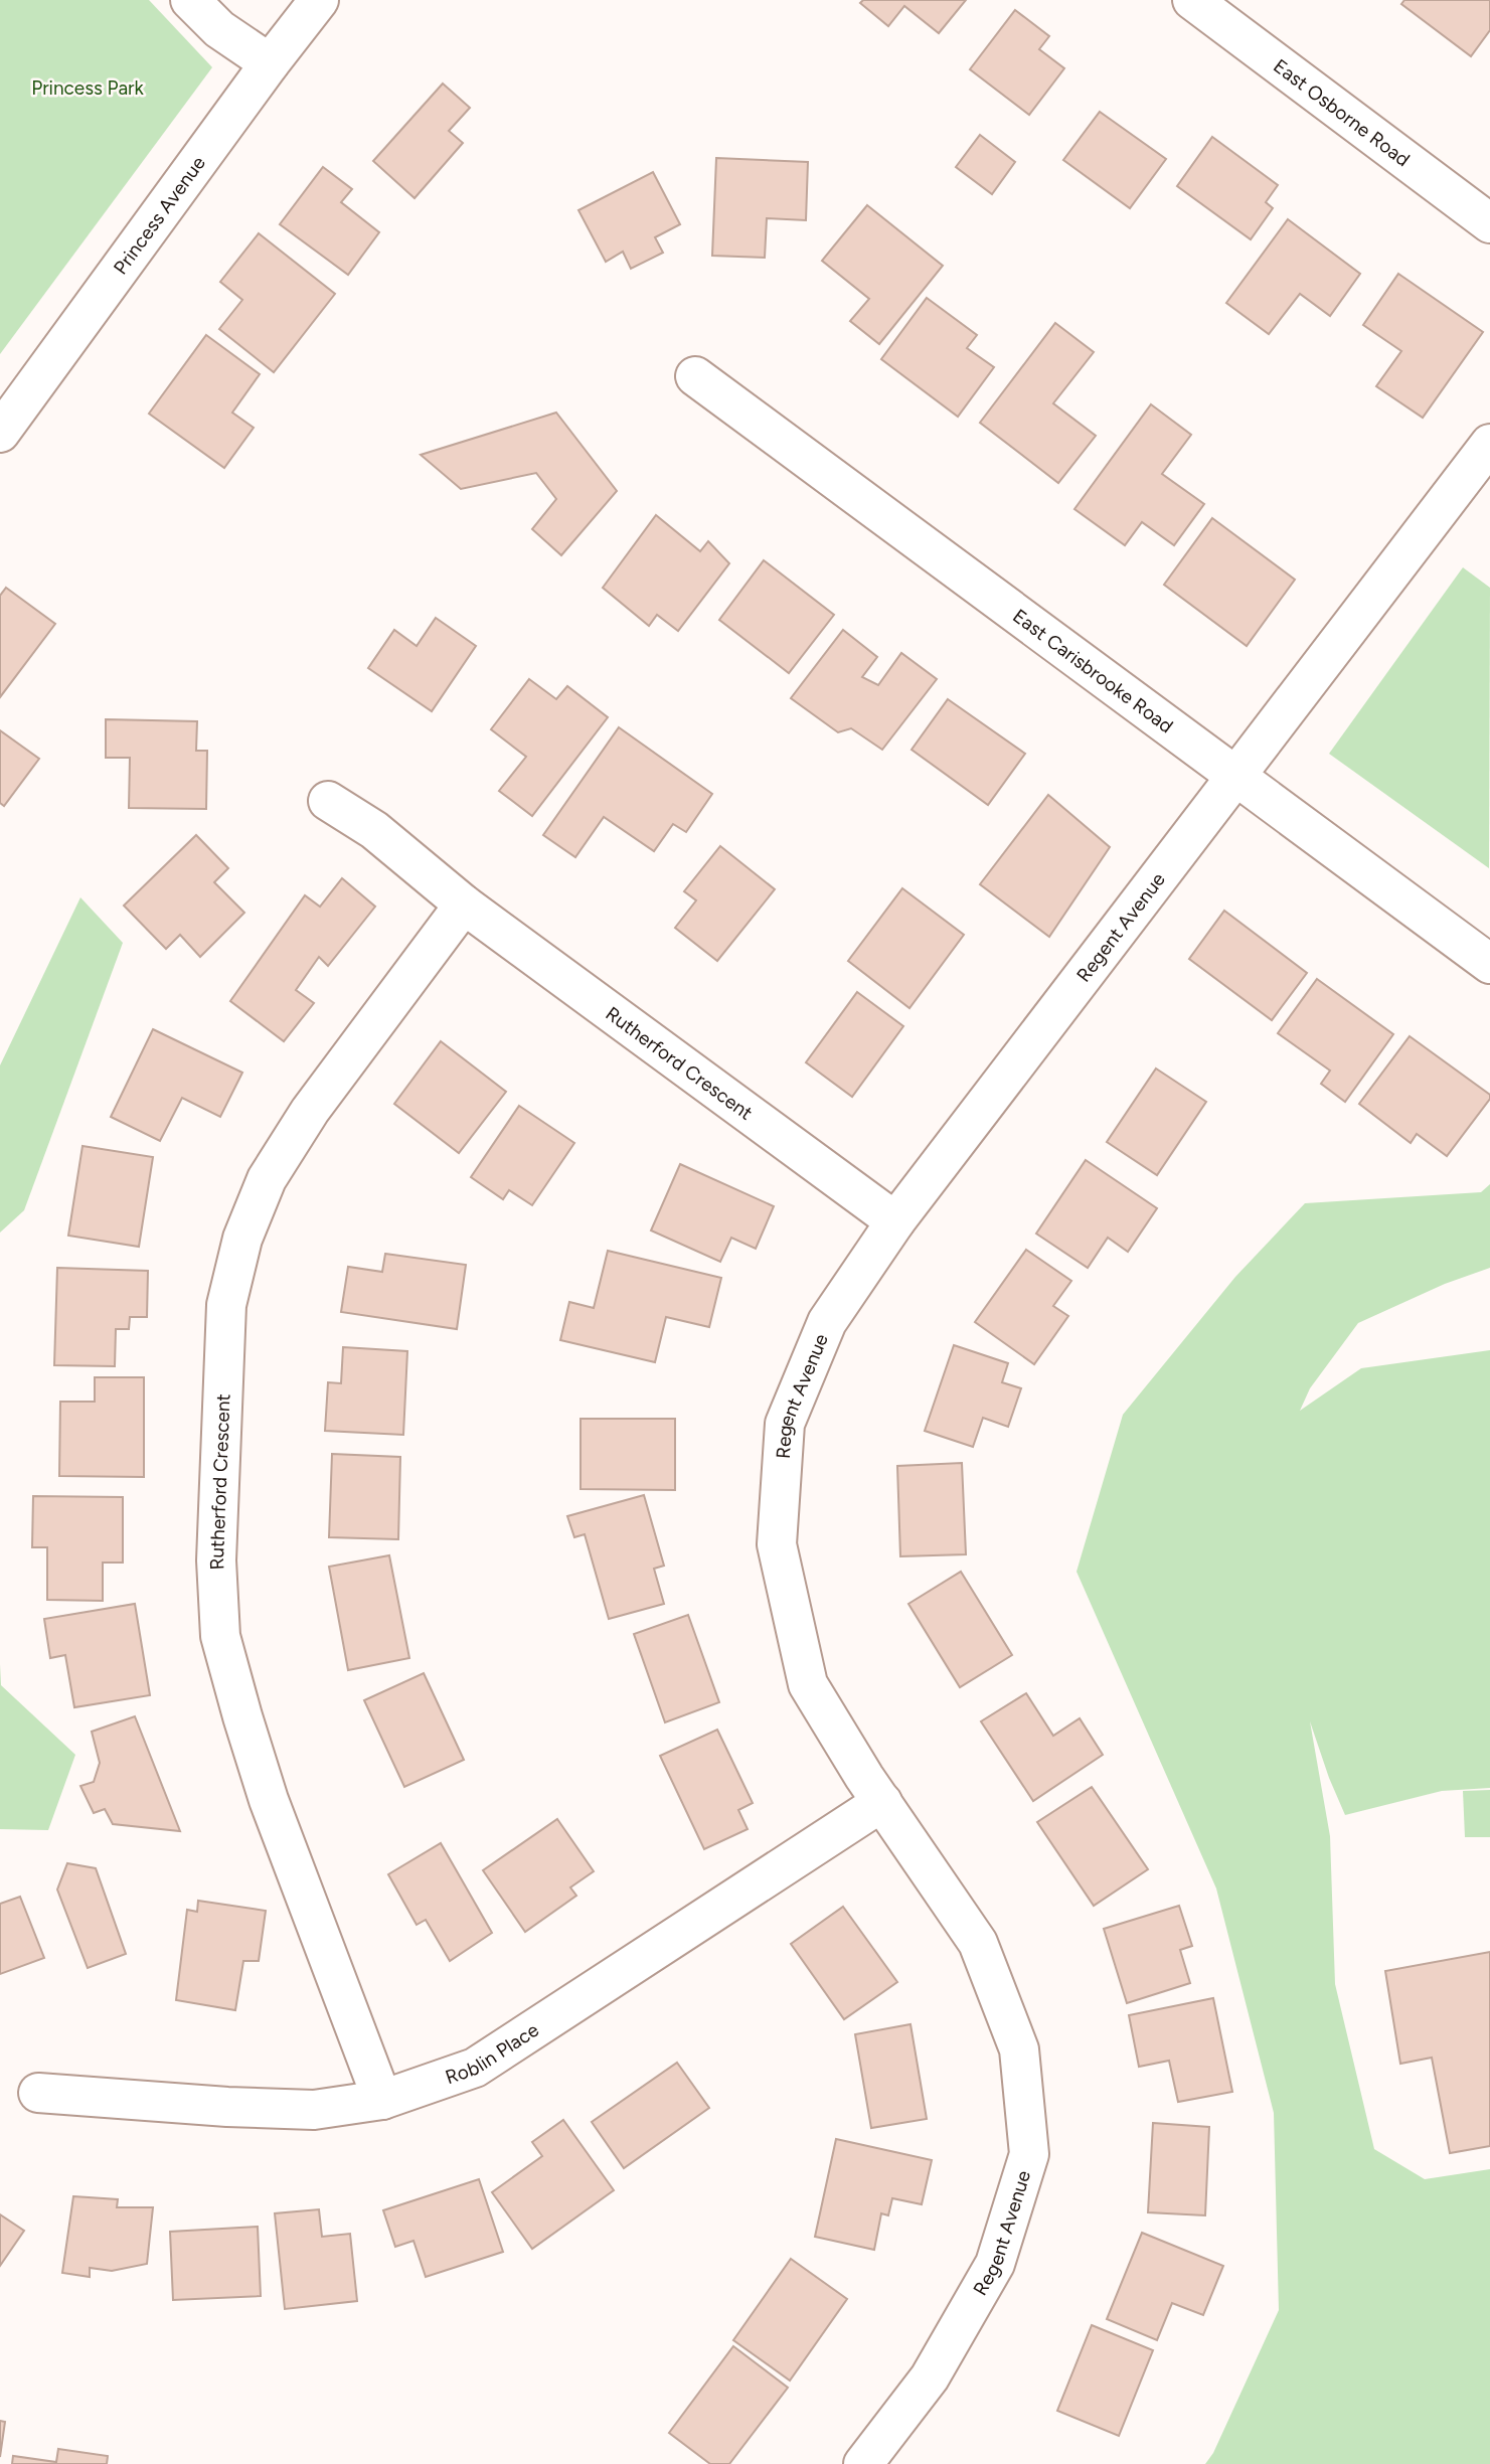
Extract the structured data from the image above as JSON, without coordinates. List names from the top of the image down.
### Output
{
  "streets": {
    "street": [
      "East Osborne Road",
      "Princess Avenue",
      "East Carisbrooke Road",
      "Regent Avenue",
      "Rutherford Crescent",
      "Roblin Place"
    ]
  },
  "crossings": [
    ["East Carisbrooke Road", "Regent Avenue"],
    ["Regent Avenue", "Rutherford Crescent"],
    ["Regent Avenue", "Roblin Place"],
    ["Rutherford Crescent", "Roblin Place"]
  ],
  "parks": ["Princess Park"]
}
